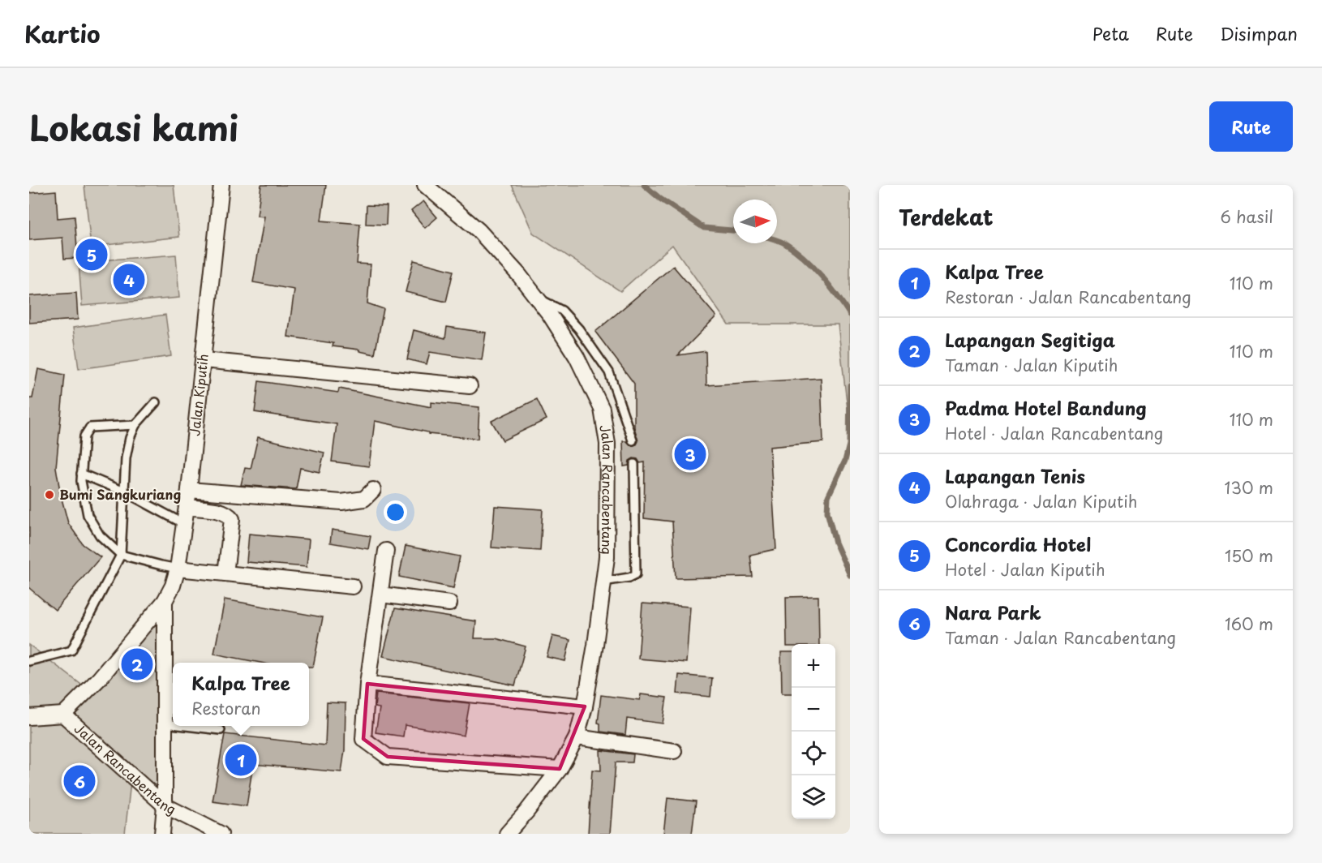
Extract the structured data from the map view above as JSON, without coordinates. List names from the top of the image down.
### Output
{
  "streets": {
    "street": ["Jalan Kiputih", "Jalan Rancabentang"]
  },
  "crossings": [
    ["Jalan Kiputih", "Jalan Rancabentang"]
  ],
  "places": ["Bumi Sangkuriang"],
  "north": "right",
  "page": {
    "header": "Kartio",
    "nav": ["Peta", "Rute", "Disimpan"],
    "title": "Lokasi kami",
    "buttons": "Rute",
    "heading": ["Terdekat", "6 hasil"],
    "pins": [
      "5",
      "4",
      "3",
      "2",
      "1",
      "6"
    ],
    "list": [
      {
        "mark": "1",
        "name": "Kalpa Tree",
        "note": "Restoran · Jalan Rancabentang",
        "value": "110 m"
      },
      {
        "mark": "2",
        "name": "Lapangan Segitiga",
        "note": "Taman · Jalan Kiputih",
        "value": "110 m"
      },
      {
        "mark": "3",
        "name": "Padma Hotel Bandung",
        "note": "Hotel · Jalan Rancabentang",
        "value": "110 m"
      },
      {
        "mark": "4",
        "name": "Lapangan Tenis",
        "note": "Olahraga · Jalan Kiputih",
        "value": "130 m"
      },
      {
        "mark": "5",
        "name": "Concordia Hotel",
        "note": "Hotel · Jalan Kiputih",
        "value": "150 m"
      },
      {
        "mark": "6",
        "name": "Nara Park",
        "note": "Taman · Jalan Rancabentang",
        "value": "160 m"
      }
    ],
    "map_buttons": ["+", "−"],
    "popup": ["Kalpa Tree", "Restoran"]
  }
}
